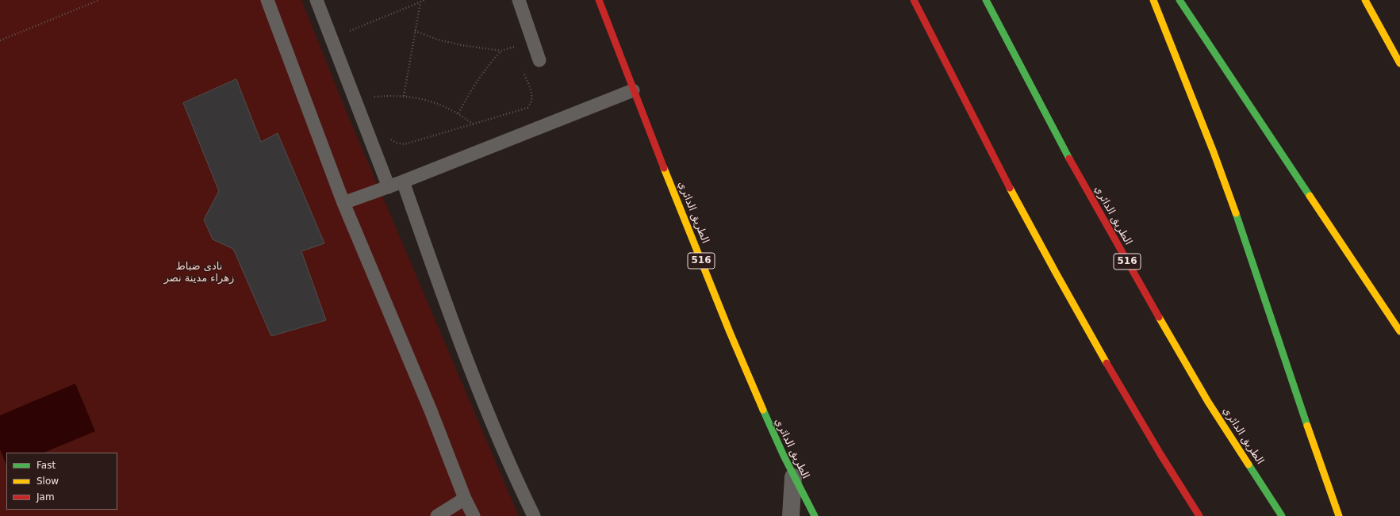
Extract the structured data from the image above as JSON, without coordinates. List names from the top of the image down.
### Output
{
  "streets": {
    "highway": ["الطريق الدائري", "516"]
  },
  "parks": ["نادى ضباط زهراء مدينة نصر"],
  "legend": ["Fast", "Slow", "Jam"]
}
